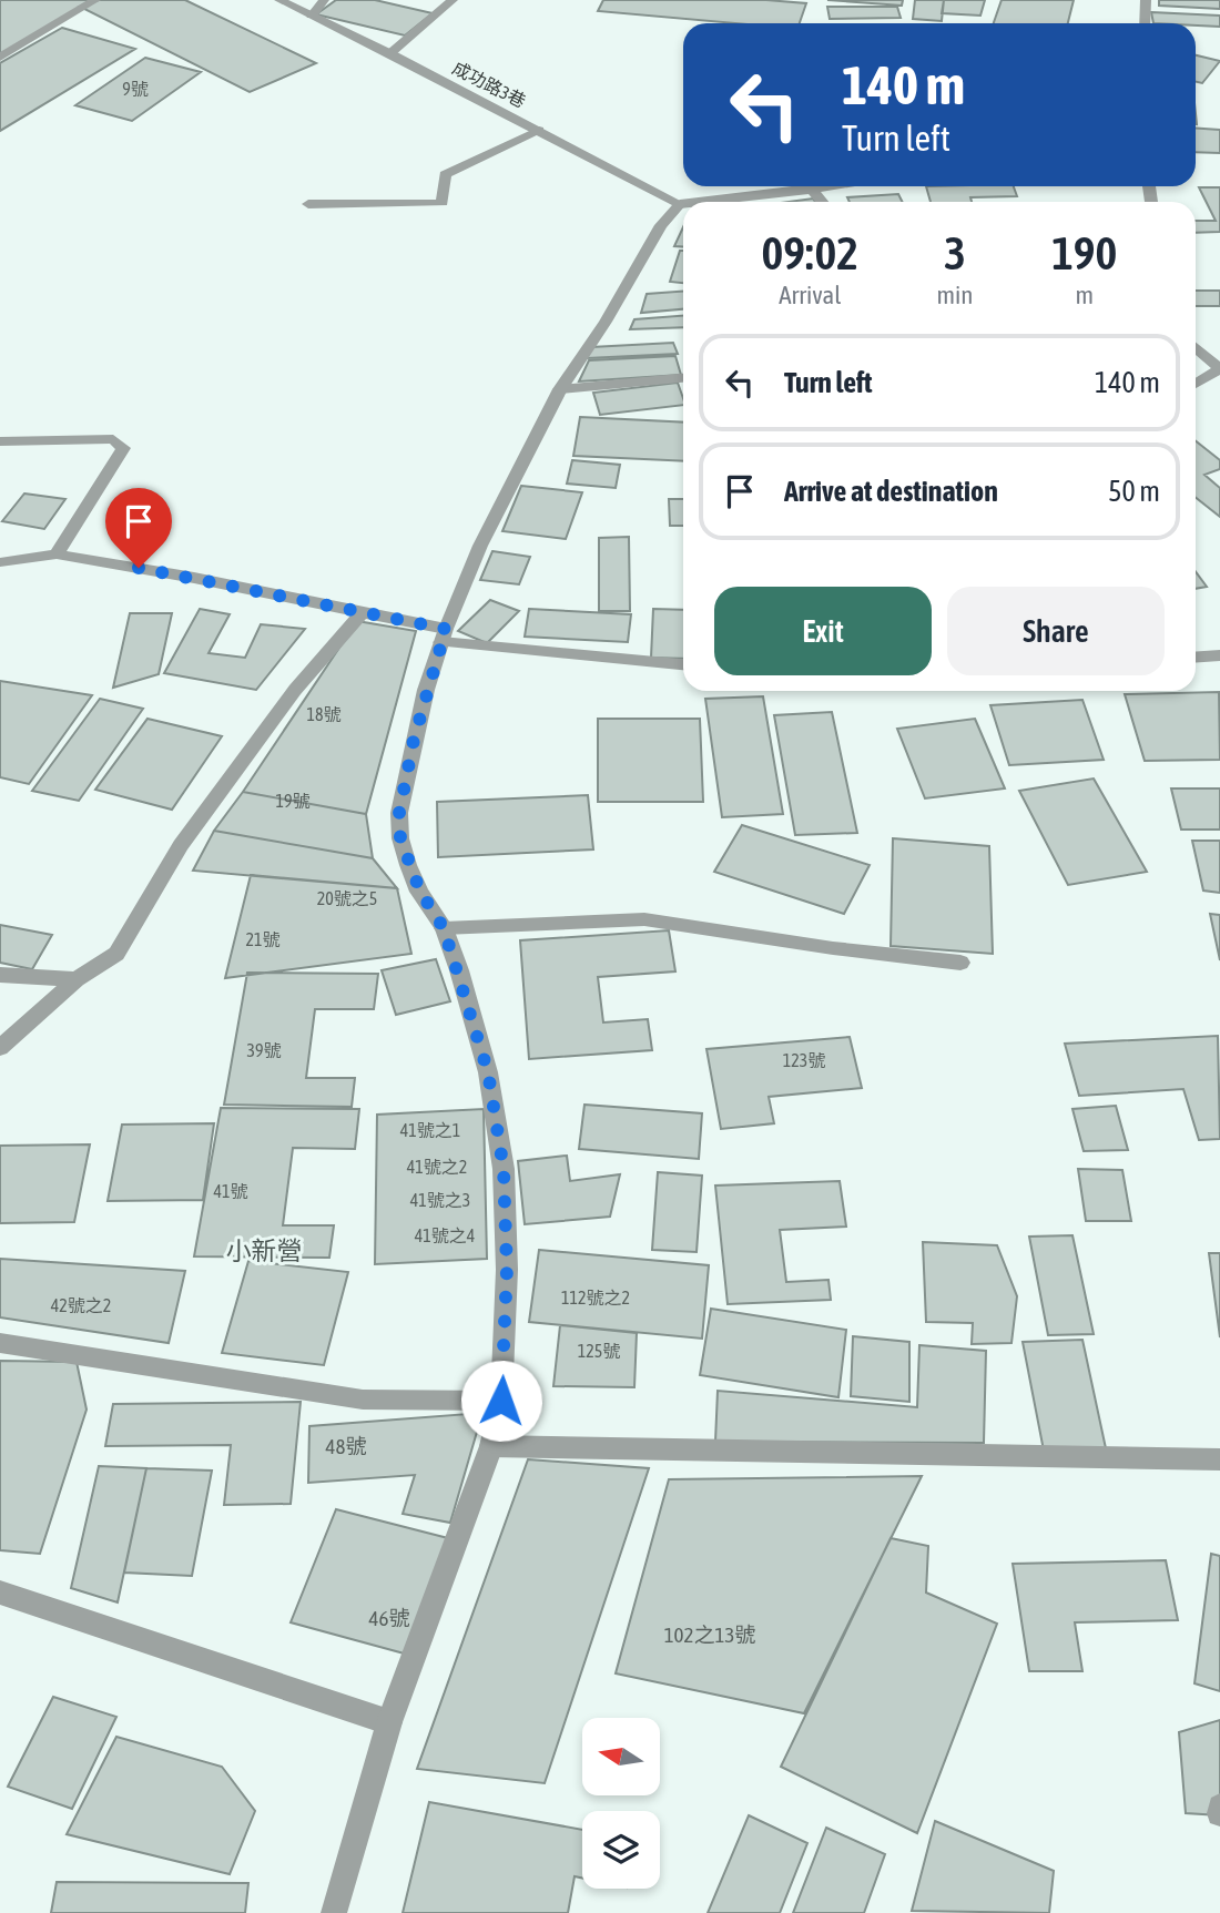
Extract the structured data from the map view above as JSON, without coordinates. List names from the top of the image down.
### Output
{
  "streets": {
    "street": ["成功路3巷"]
  },
  "districts": ["小新營"],
  "house_numbers": [
    "9號",
    "18號",
    "19號",
    "20號之5",
    "21號",
    "39號",
    "123號",
    "41號之1",
    "41號之2",
    "41號",
    "41號之3",
    "41號之4",
    "112號之2",
    "42號之2",
    "125號",
    "48號",
    "46號",
    "102之13號"
  ],
  "north": "left",
  "page": {
    "turn": ["140 m", "Turn left"],
    "eta": [
      "09:02",
      "Arrival",
      "3",
      "min",
      "190",
      "m"
    ],
    "list": [
      {
        "name": "Turn left",
        "value": "140 m"
      },
      {
        "name": "Arrive at destination",
        "value": "50 m"
      }
    ],
    "buttons": ["Exit", "Share"]
  }
}
